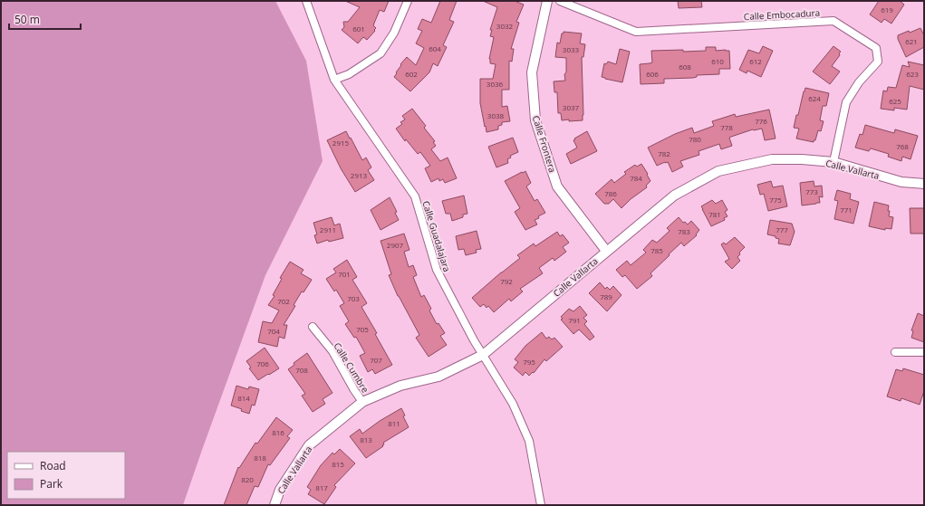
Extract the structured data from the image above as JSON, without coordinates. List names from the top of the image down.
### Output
{
  "streets": {
    "street": [
      "Calle Embocadura",
      "Calle Frontera",
      "Calle Vallarta",
      "Calle Guadalajara",
      "Calle Cumbre"
    ]
  },
  "crossings": [
    ["Calle Embocadura", "Calle Vallarta"],
    ["Calle Frontera", "Calle Vallarta"],
    ["Calle Vallarta", "Calle Guadalajara"],
    ["Calle Vallarta", "Calle Cumbre"]
  ],
  "house_numbers": [
    "619",
    "3032",
    "601",
    "621",
    "604",
    "3033",
    "610",
    "612",
    "608",
    "602",
    "606",
    "623",
    "3036",
    "624",
    "625",
    "3037",
    "3038",
    "776",
    "778",
    "780",
    "2915",
    "768",
    "782",
    "2913",
    "784",
    "773",
    "786",
    "775",
    "771",
    "781",
    "2911",
    "777",
    "783",
    "2907",
    "785",
    "701",
    "792",
    "789",
    "703",
    "702",
    "791",
    "705",
    "704",
    "707",
    "795",
    "706",
    "708",
    "814",
    "811",
    "816",
    "813",
    "818",
    "815",
    "820",
    "817"
  ],
  "legend": ["Road", "Park"],
  "scale_bar": "50 m"
}
